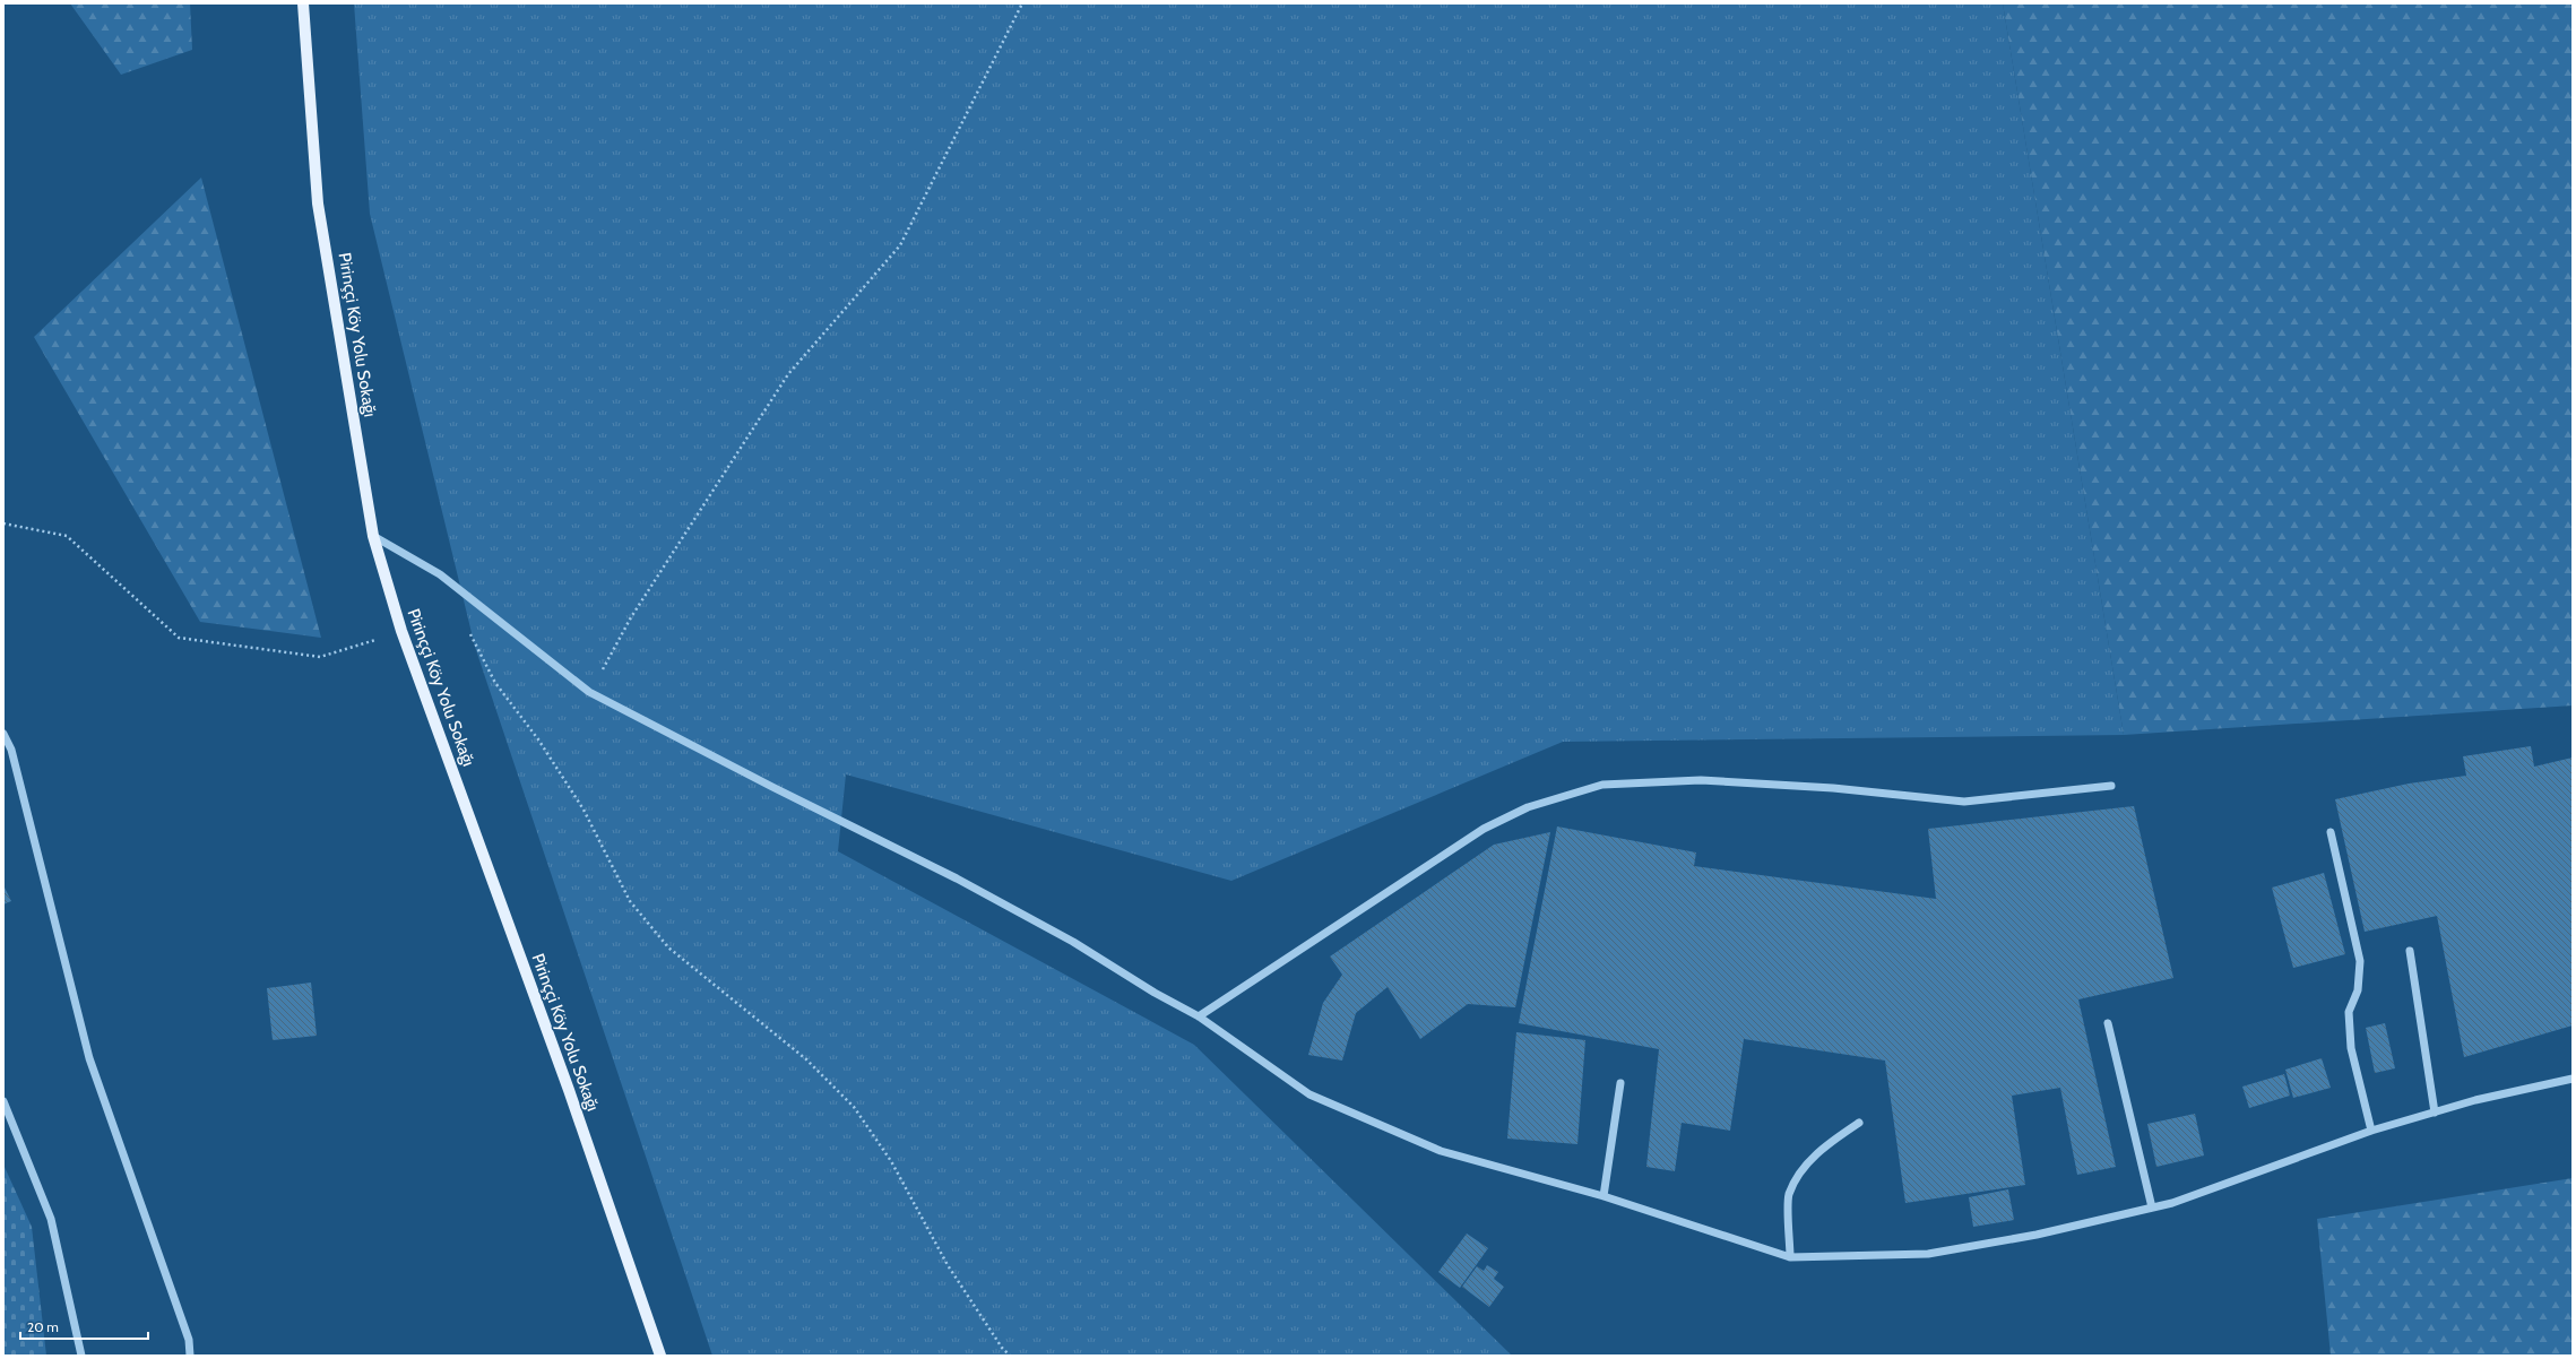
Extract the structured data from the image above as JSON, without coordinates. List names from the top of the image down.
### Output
{
  "streets": {
    "main road": ["Pirinççi Köy Yolu Sokağı"]
  },
  "scale_bar": "20 m"
}
